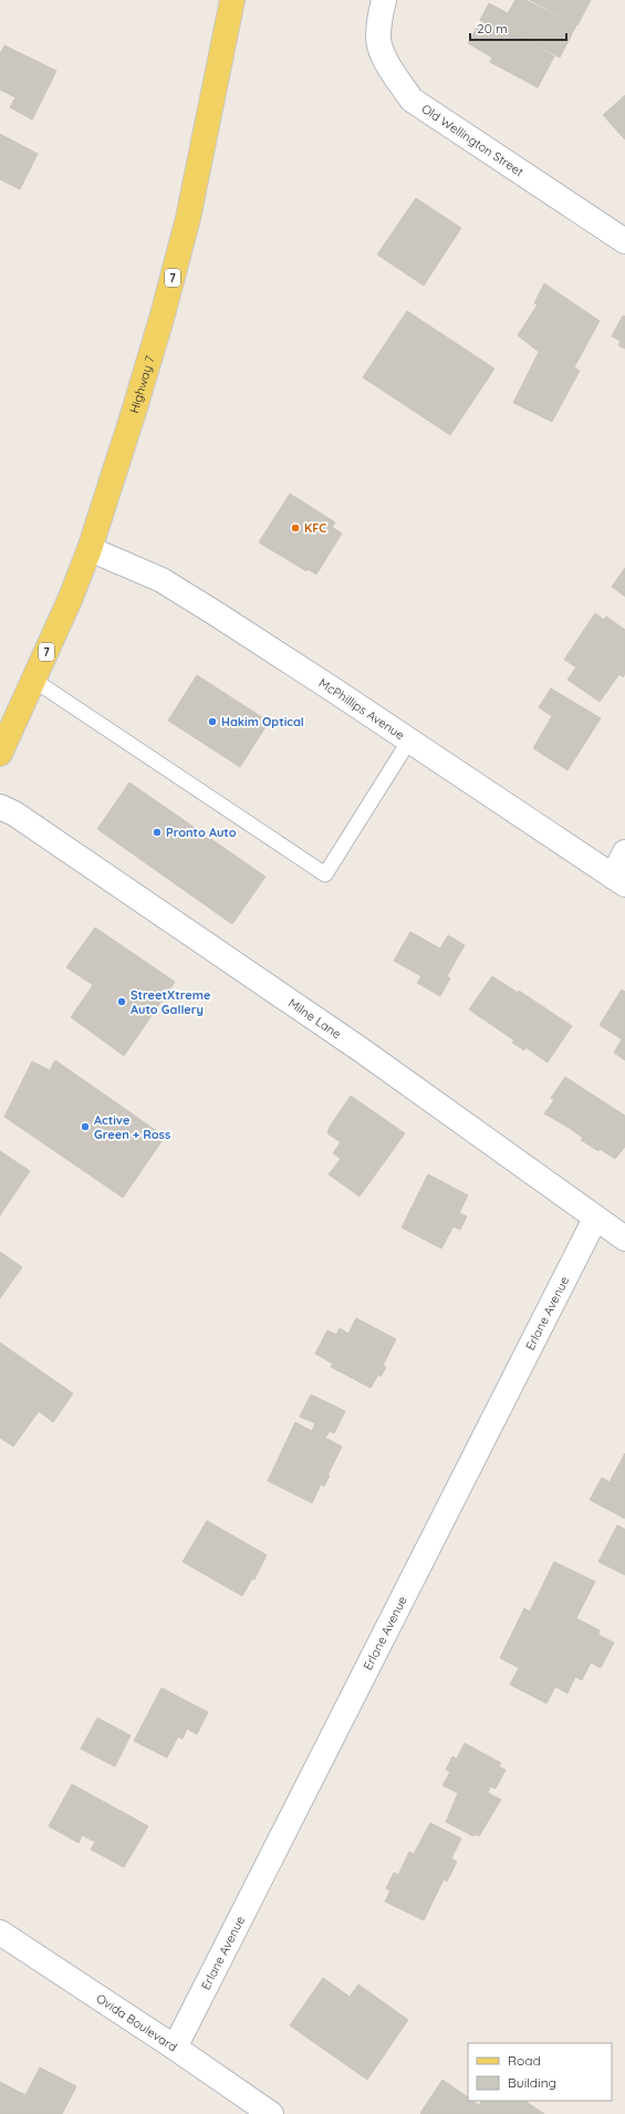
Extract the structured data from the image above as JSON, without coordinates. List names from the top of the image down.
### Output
{
  "streets": {
    "main road": ["7", "Highway 7"],
    "street": [
      "Old Wellington Street",
      "McPhillips Avenue",
      "Milne Lane",
      "Erlane Avenue",
      "Ovida Boulevard"
    ]
  },
  "crossings": [
    ["Highway 7", "McPhillips Avenue"],
    ["Milne Lane", "Erlane Avenue"],
    ["Erlane Avenue", "Ovida Boulevard"]
  ],
  "places": [
    "KFC",
    "Hakim Optical",
    "Pronto Auto",
    "StreetXtreme Auto Gallery",
    "Active Green + Ross"
  ],
  "legend": ["Road", "Building"],
  "scale_bar": "20 m"
}
